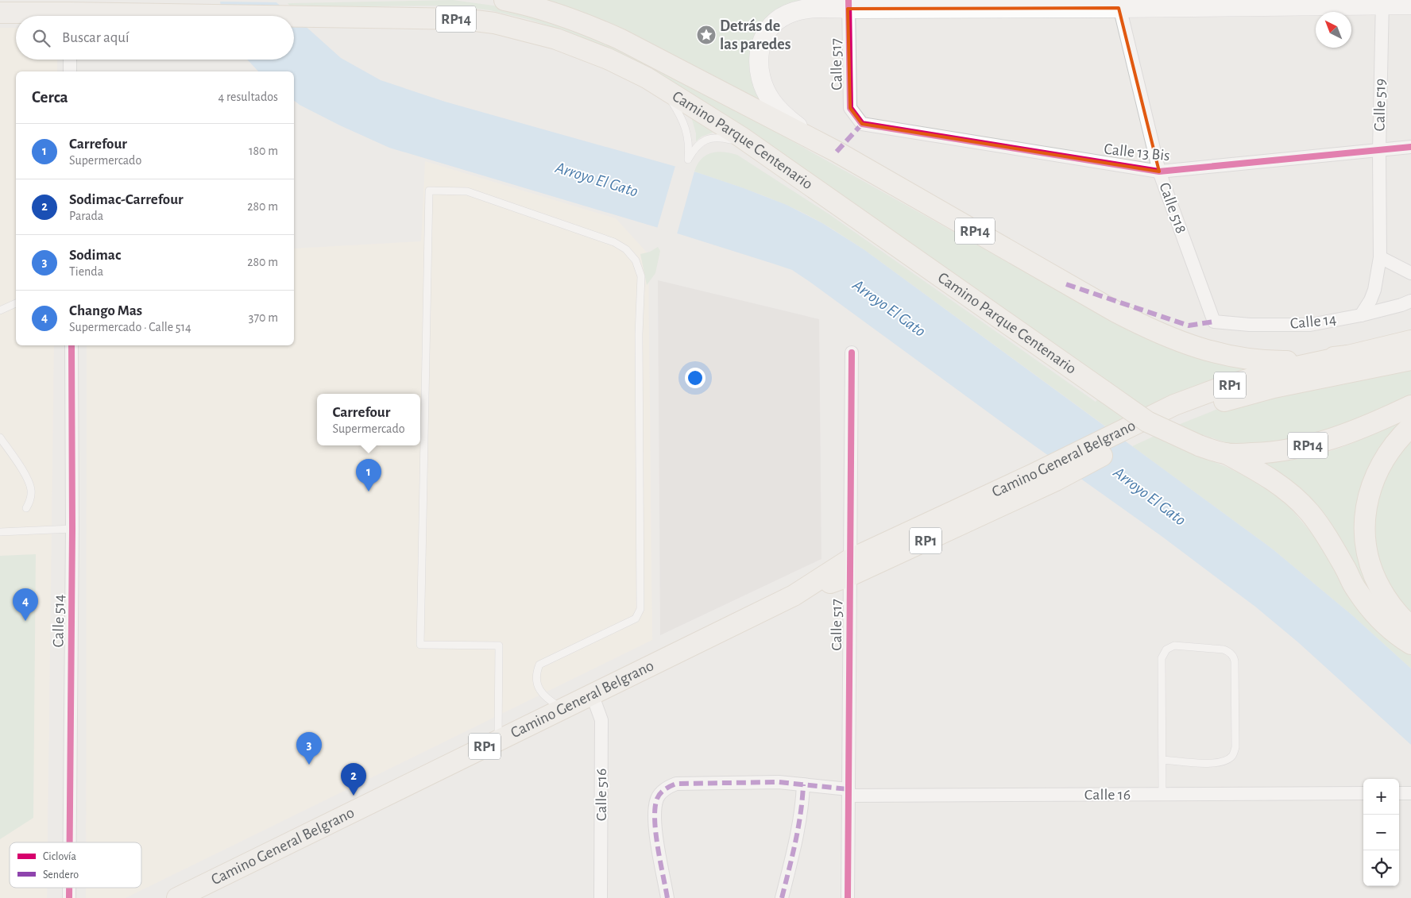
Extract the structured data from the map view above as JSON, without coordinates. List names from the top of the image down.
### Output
{
  "streets": {
    "main road": [
      "RP14",
      "Camino Parque Centenario",
      "RP1",
      "Camino General Belgrano"
    ],
    "street": [
      "Calle 517",
      "Calle 519",
      "Calle 13 Bis",
      "Calle 518",
      "Calle 14",
      "Calle 514",
      "Calle 516",
      "Calle 16"
    ]
  },
  "crossings": [
    ["Calle 517", "Calle 13 Bis"],
    ["Calle 517", "Camino General Belgrano"],
    ["Calle 517", "Calle 16"],
    ["Calle 519", "Calle 13 Bis"],
    ["Calle 519", "Calle 14"],
    ["Camino Parque Centenario", "Camino General Belgrano"],
    ["Calle 13 Bis", "Calle 518"],
    ["Calle 518", "Calle 14"],
    ["Camino General Belgrano", "Calle 516"]
  ],
  "water": ["Arroyo El Gato"],
  "places": {
    "place": ["Detrás de las paredes"]
  },
  "legend": ["Ciclovía", "Sendero"],
  "north": "top left",
  "page": {
    "search": "Buscar aquí",
    "heading": ["Cerca", "4 resultados"],
    "list": [
      {
        "mark": "1",
        "name": "Carrefour",
        "note": "Supermercado",
        "value": "180 m"
      },
      {
        "mark": "2",
        "name": "Sodimac-Carrefour",
        "note": "Parada",
        "value": "280 m"
      },
      {
        "mark": "3",
        "name": "Sodimac",
        "note": "Tienda",
        "value": "280 m"
      },
      {
        "mark": "4",
        "name": "Chango Mas",
        "note": "Supermercado · Calle 514",
        "value": "370 m"
      }
    ],
    "popup": ["Carrefour", "Supermercado"],
    "pins": [
      "1",
      "4",
      "3",
      "2"
    ],
    "map_buttons": ["+", "−"]
  }
}
